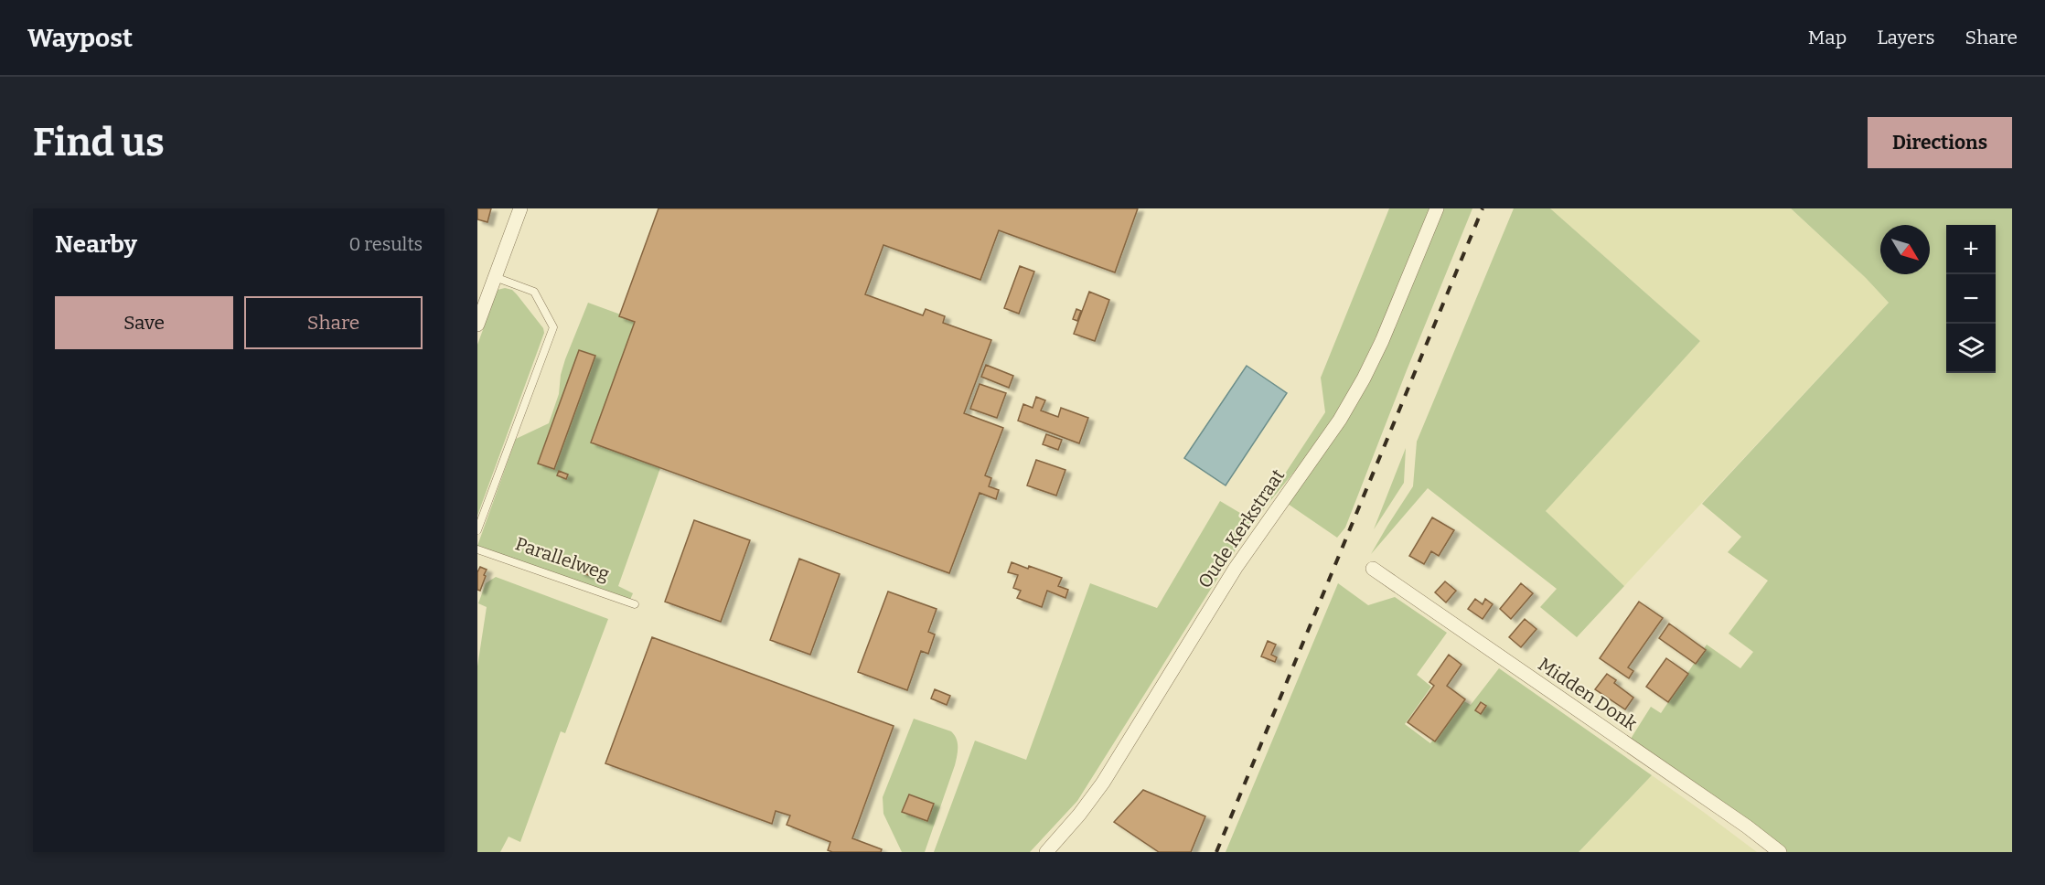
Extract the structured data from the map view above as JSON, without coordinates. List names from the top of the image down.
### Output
{
  "streets": {
    "street": ["Oude Kerkstraat", "Midden Donk"],
    "lane": ["Parallelweg"]
  },
  "north": "bottom right",
  "page": {
    "header": "Waypost",
    "nav": ["Map", "Layers", "Share"],
    "buttons": [
      "Directions",
      ["Save", "Share"]
    ],
    "title": "Find us",
    "heading": ["Nearby", "0 results"],
    "map_buttons": ["+", "−"]
  }
}
